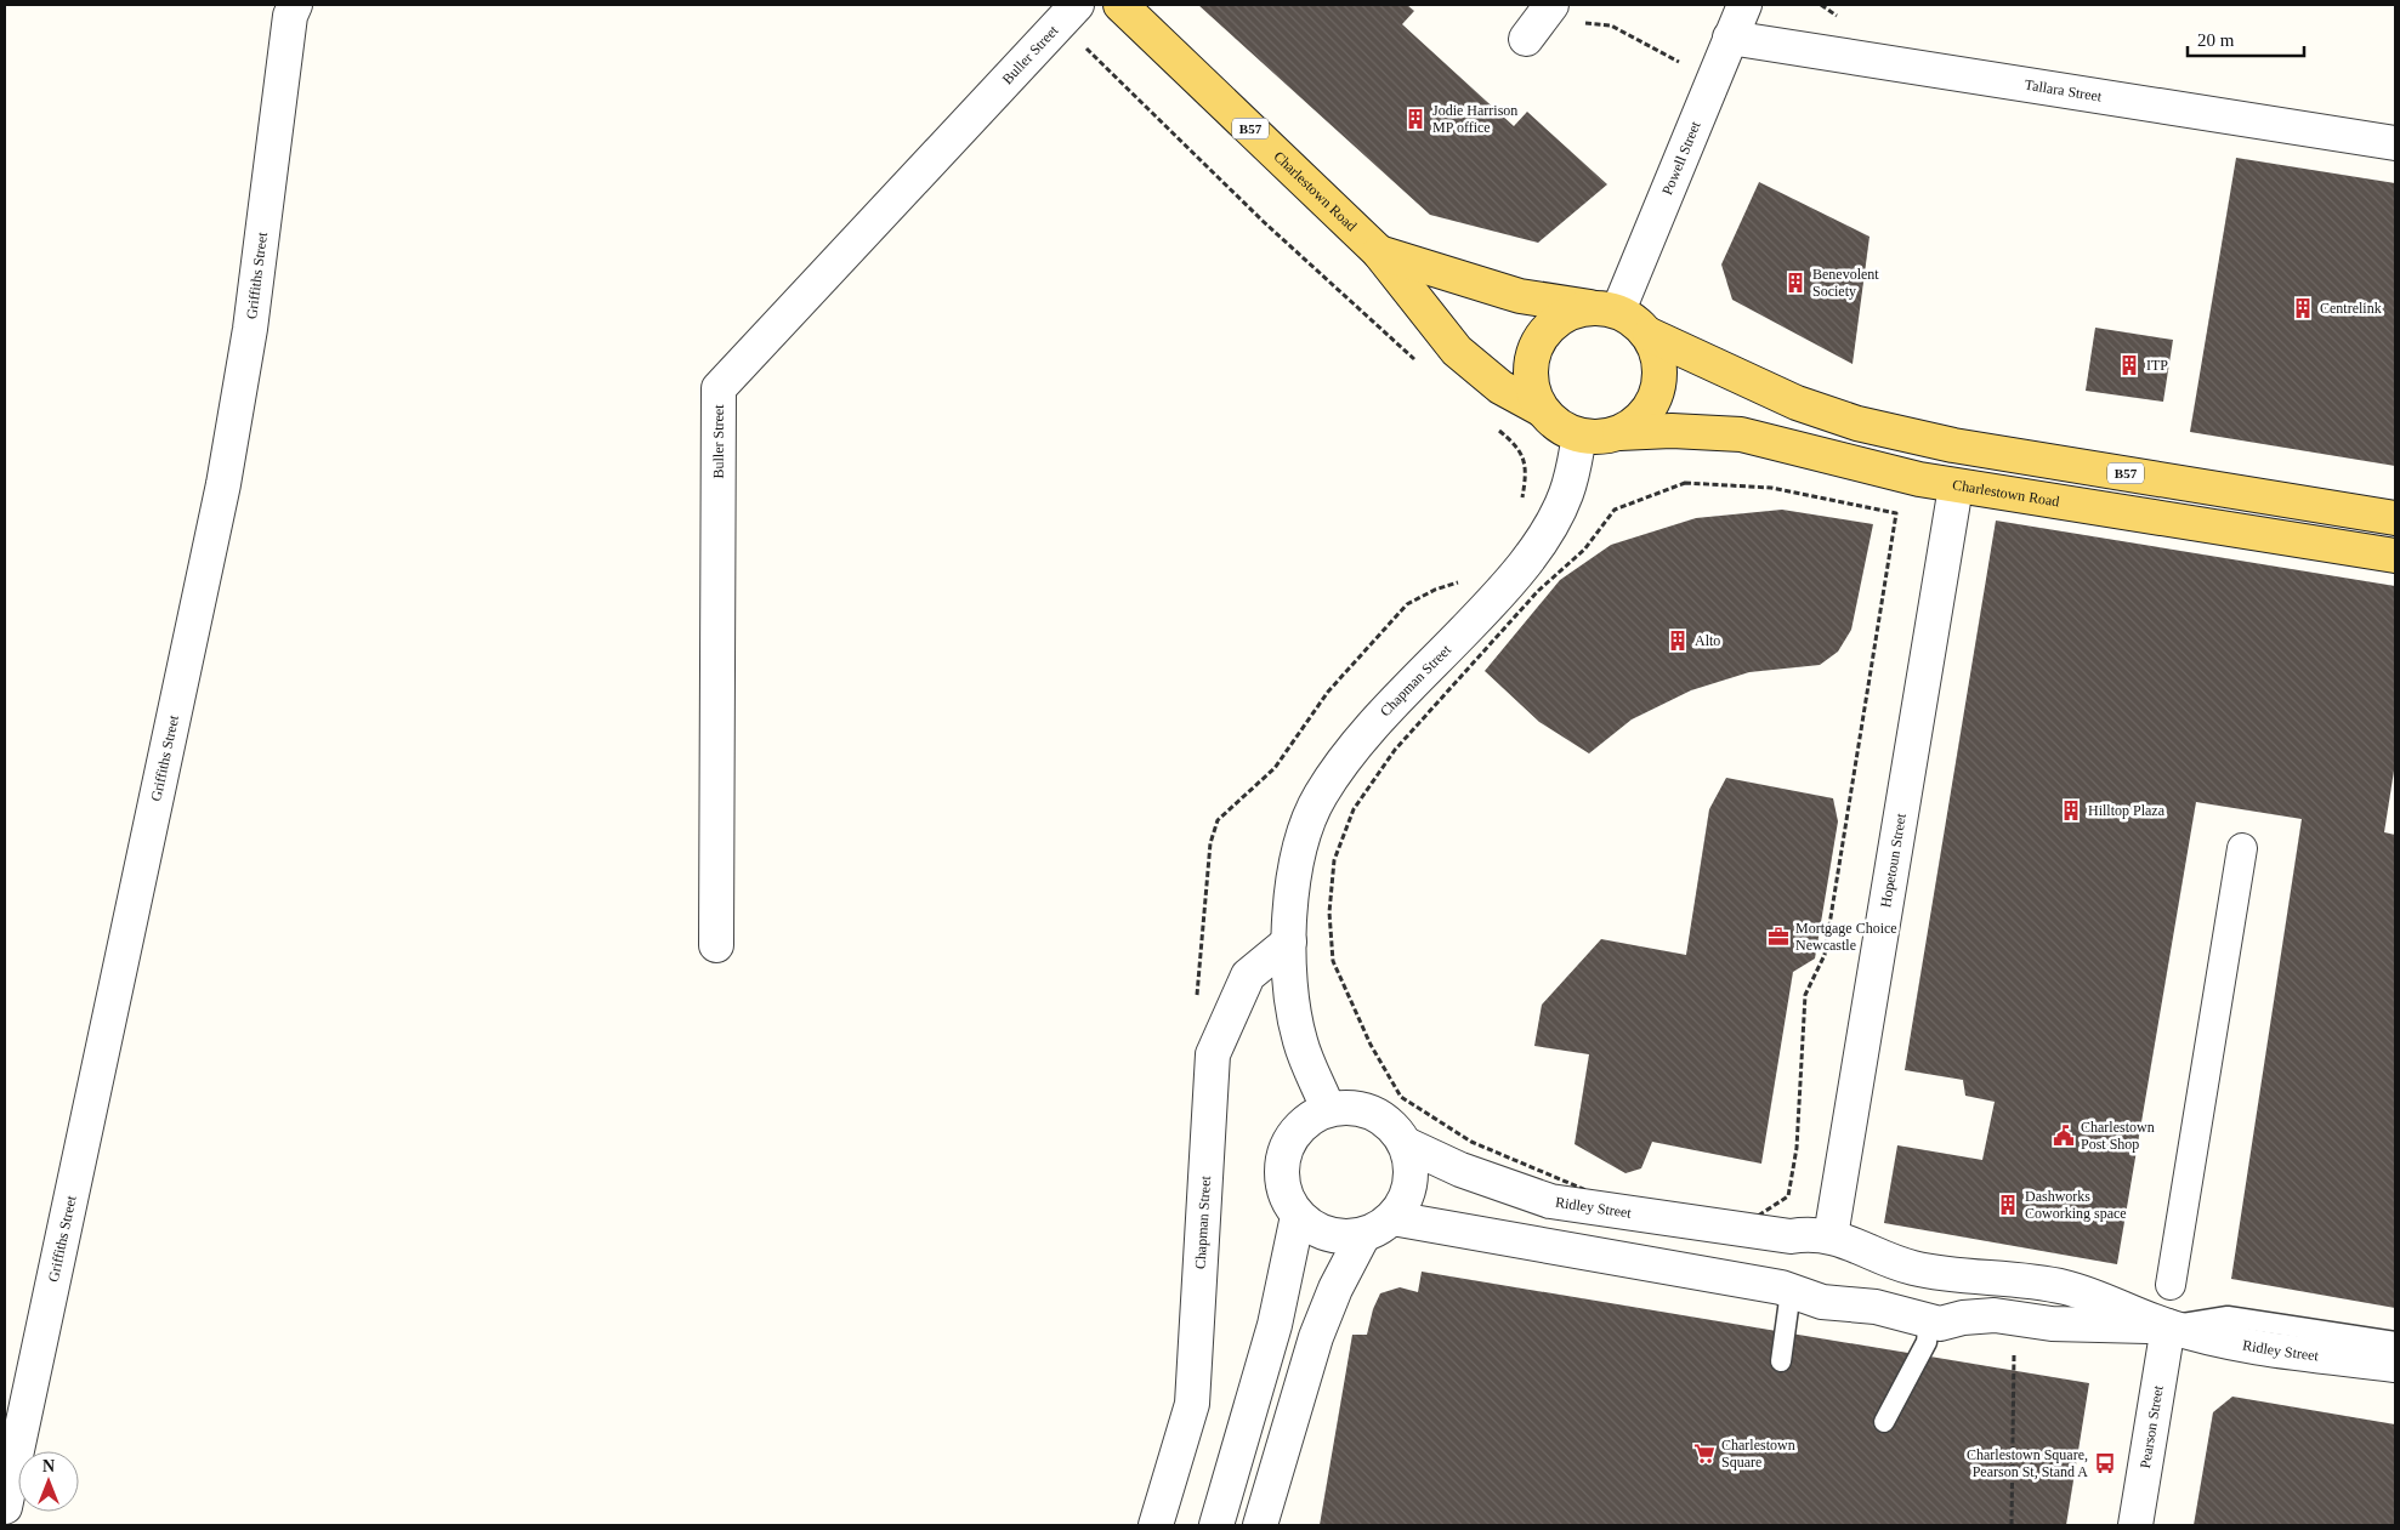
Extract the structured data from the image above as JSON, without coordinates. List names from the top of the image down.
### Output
{
  "streets": {
    "main road": ["B57", "Charlestown Road"],
    "street": [
      "Buller Street",
      "Tallara Street",
      "Powell Street",
      "Griffiths Street",
      "Chapman Street",
      "Hopetoun Street",
      "Ridley Street",
      "Pearson Street"
    ]
  },
  "crossings": [
    ["Tallara Street", "Powell Street"],
    ["B57", "Powell Street"],
    ["B57", "Charlestown Road"],
    ["B57", "Chapman Street"],
    ["Powell Street", "Charlestown Road"],
    ["Powell Street", "Chapman Street"],
    ["Charlestown Road", "Chapman Street"],
    ["Charlestown Road", "Hopetoun Street"],
    ["Chapman Street", "Ridley Street"],
    ["Hopetoun Street", "Ridley Street"],
    ["Ridley Street", "Pearson Street"]
  ],
  "places": {
    "building": [
      "Jodie Harrison MP office",
      "Benevolent Society",
      "Centrelink",
      "ITP",
      "Alto",
      "Hilltop Plaza",
      "Dashworks Coworking space"
    ],
    "office": ["Mortgage Choice Newcastle"],
    "public building": ["Charlestown Post Shop"],
    "supermarket": ["Charlestown Square"],
    "bus stop": ["Charlestown Square, Pearson St, Stand A"]
  },
  "scale_bar": "20 m",
  "north": "top"
}
